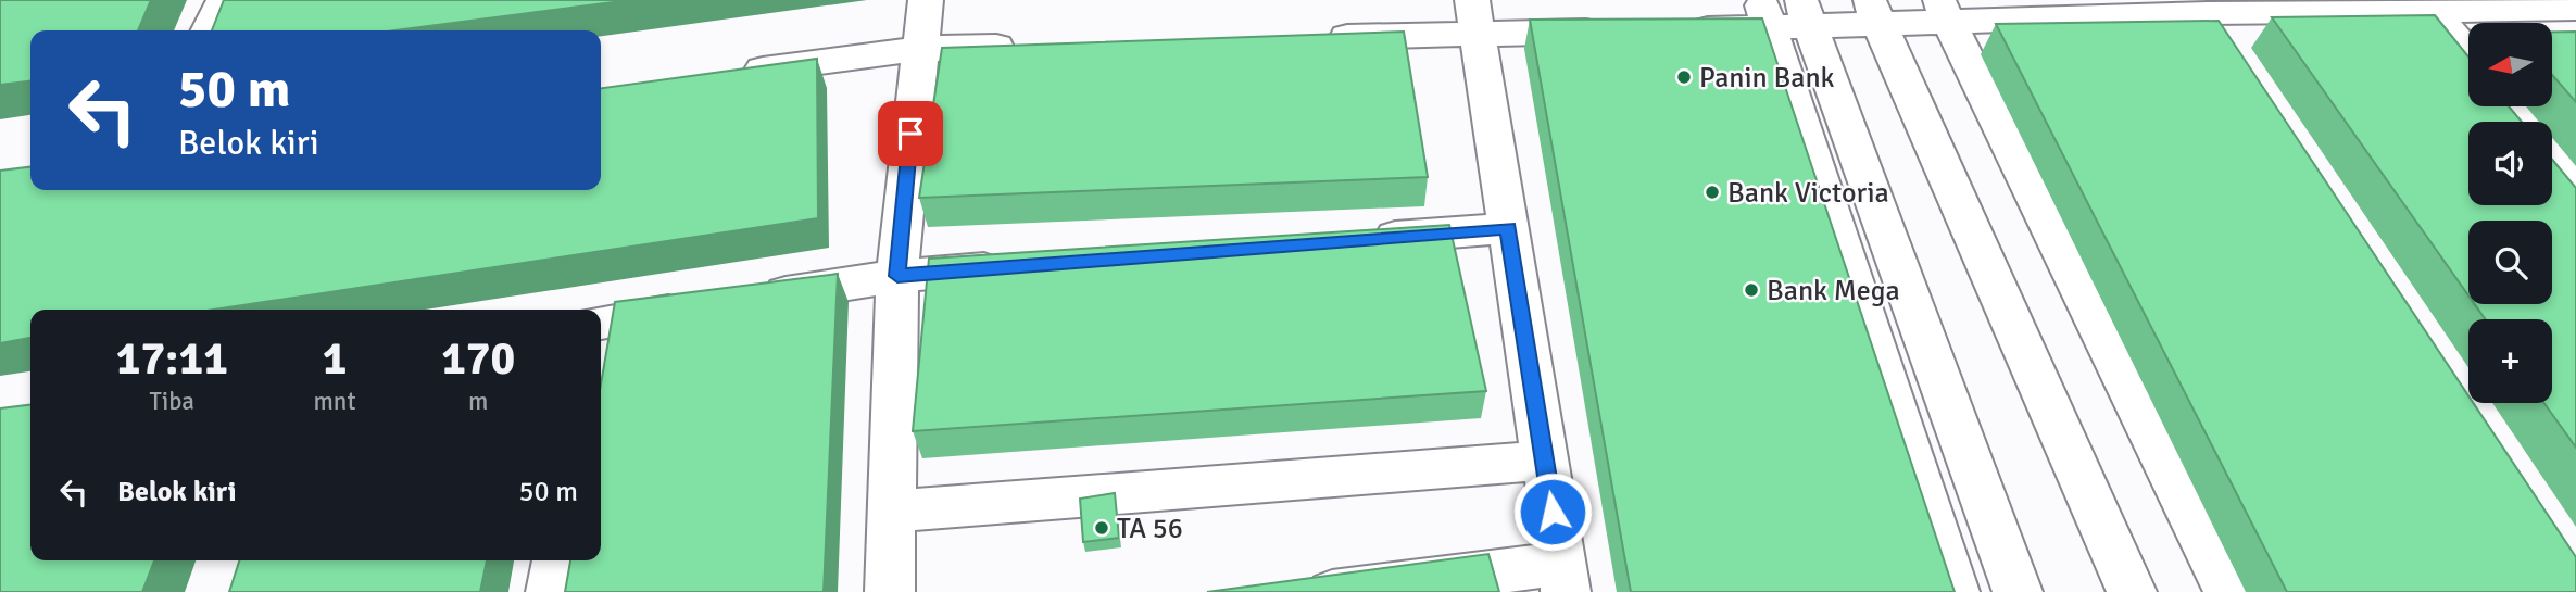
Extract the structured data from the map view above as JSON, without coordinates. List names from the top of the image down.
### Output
{
  "places": [
    "Panin Bank",
    "Bank Victoria",
    "Bank Mega",
    "TA 56"
  ],
  "north": "left",
  "page": {
    "map_buttons": "+",
    "turn": ["50 m", "Belok kiri"],
    "eta": [
      "17:11",
      "Tiba",
      "1",
      "mnt",
      "170",
      "m"
    ],
    "list": [
      {
        "name": "Belok kiri",
        "value": "50 m"
      }
    ]
  }
}
